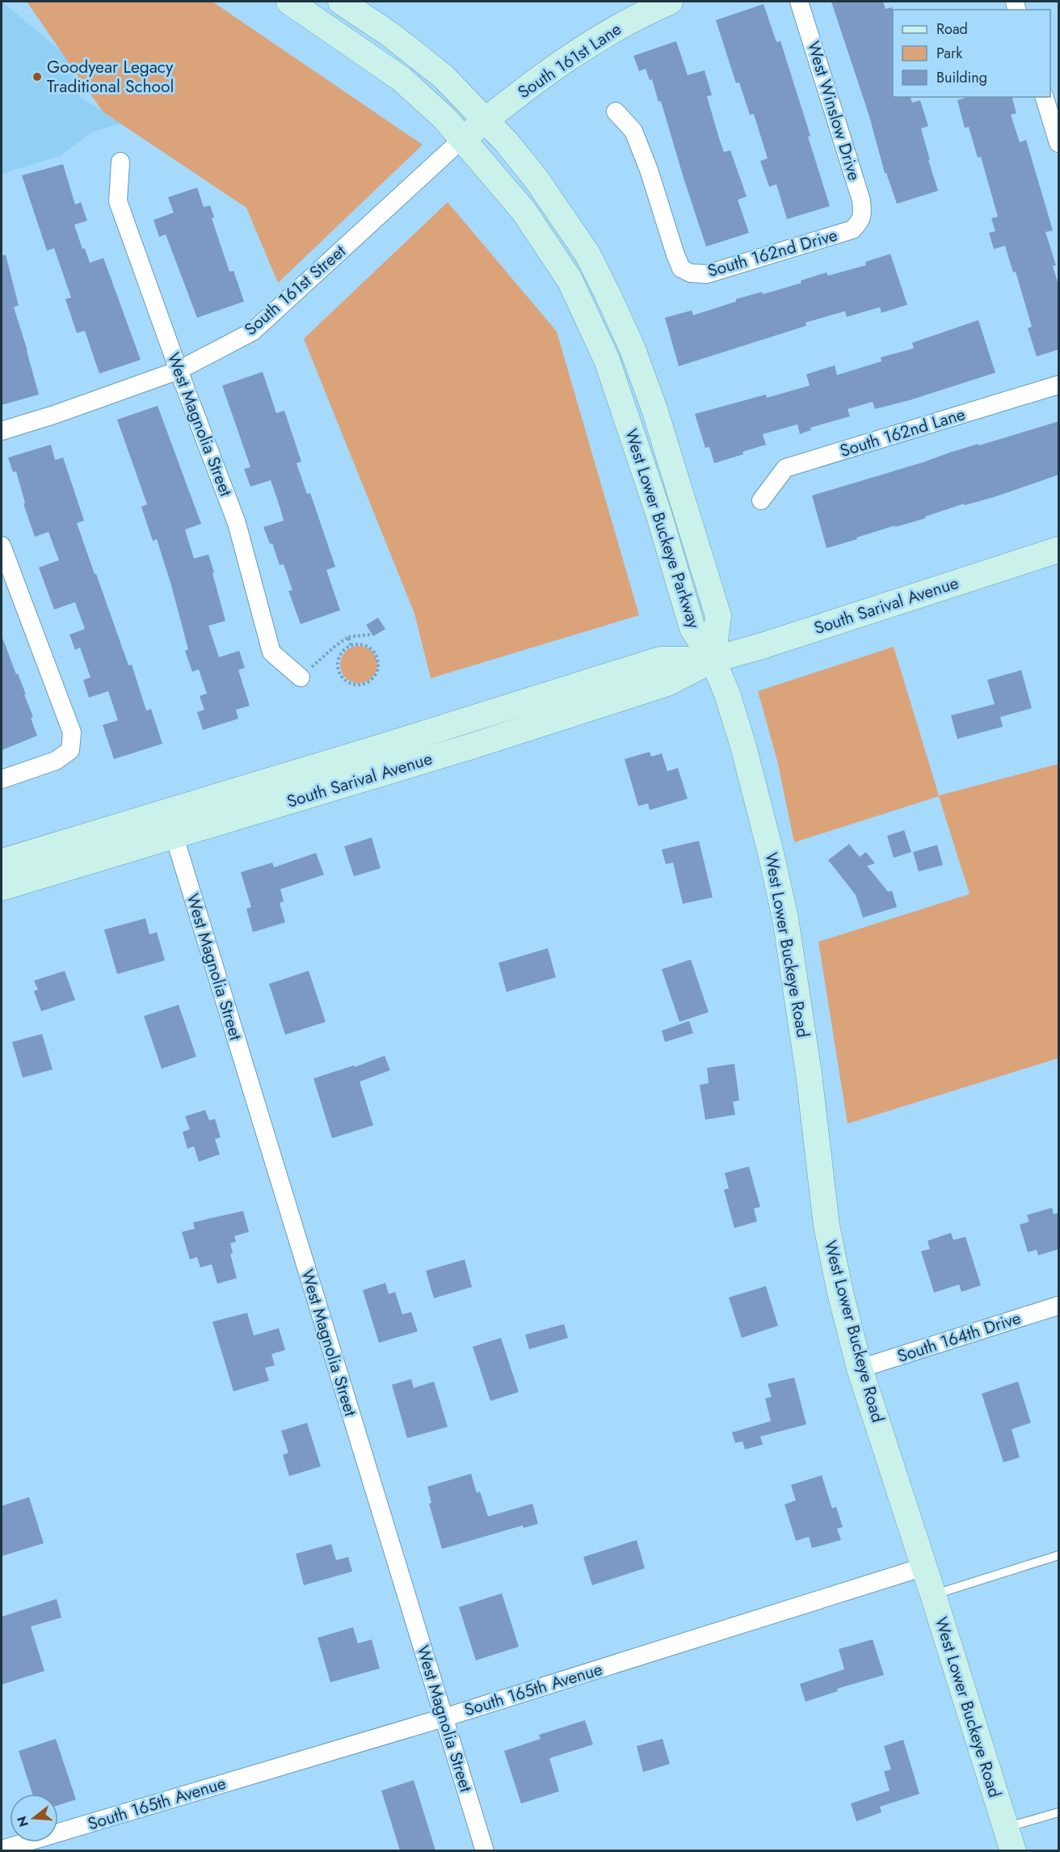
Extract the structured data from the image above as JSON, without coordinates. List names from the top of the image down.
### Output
{
  "streets": {
    "main road": [
      "South 161st Lane",
      "West Lower Buckeye Parkway",
      "South Sarival Avenue",
      "West Lower Buckeye Road"
    ],
    "street": [
      "West Winslow Drive",
      "South 162nd Drive",
      "South 161st Street",
      "West Magnolia Street",
      "South 162nd Lane",
      "South 164th Drive",
      "South 165th Avenue"
    ]
  },
  "crossings": [
    ["South 161st Lane", "South 161st Street"],
    ["South 161st Lane", "West Lower Buckeye Parkway"],
    ["West Winslow Drive", "South 162nd Drive"],
    ["South 161st Street", "West Magnolia Street"],
    ["South 161st Street", "West Lower Buckeye Parkway"],
    ["West Magnolia Street", "South Sarival Avenue"],
    ["West Magnolia Street", "South 165th Avenue"],
    ["West Lower Buckeye Parkway", "South Sarival Avenue"],
    ["West Lower Buckeye Parkway", "West Lower Buckeye Road"],
    ["South Sarival Avenue", "West Lower Buckeye Road"],
    ["West Lower Buckeye Road", "South 164th Drive"],
    ["West Lower Buckeye Road", "South 165th Avenue"]
  ],
  "places": ["Goodyear Legacy Traditional School"],
  "legend": ["Road", "Park", "Building"],
  "north": "left"
}
